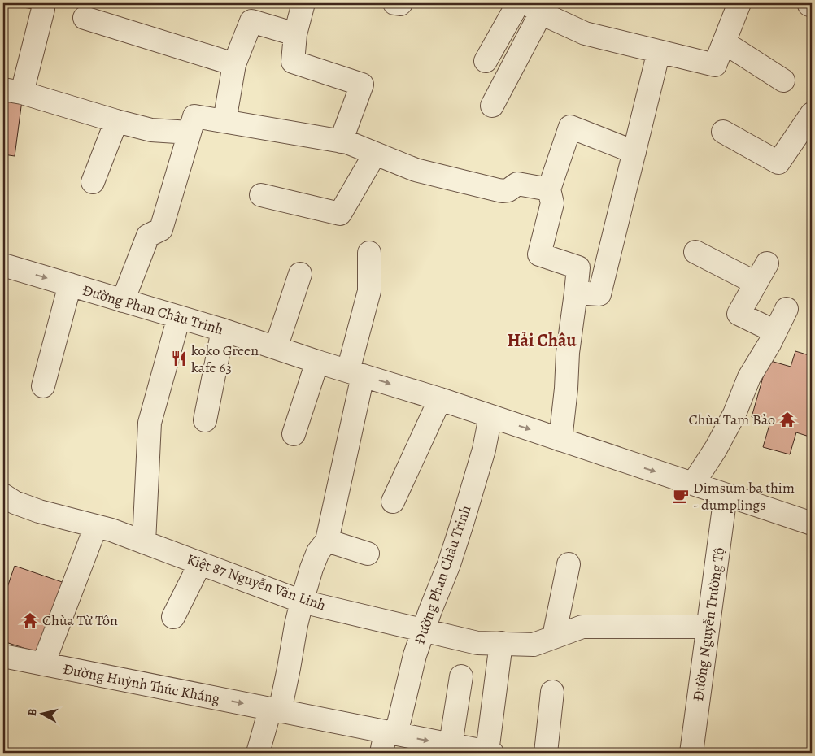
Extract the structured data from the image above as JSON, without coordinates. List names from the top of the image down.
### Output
{
  "streets": {
    "street": [
      "Đường Phan Châu Trinh",
      "Kiệt 87 Nguyễn Văn Linh",
      "Đường Nguyễn Trường Tộ",
      "Đường Huỳnh Thúc Kháng"
    ]
  },
  "crossings": [
    ["Đường Phan Châu Trinh", "Kiệt 87 Nguyễn Văn Linh"],
    ["Đường Phan Châu Trinh", "Đường Nguyễn Trường Tộ"],
    ["Đường Phan Châu Trinh", "Đường Huỳnh Thúc Kháng"],
    ["Kiệt 87 Nguyễn Văn Linh", "Đường Nguyễn Trường Tộ"]
  ],
  "one_way": ["Đường Huỳnh Thúc Kháng"],
  "districts": ["Hải Châu"],
  "places": {
    "restaurant": ["koko Green kafe 63"],
    "temple": ["Chùa Tam Bảo", "Chùa Từ Tôn"],
    "cafe": ["Dimsum ba thim - dumplings"]
  },
  "north": "left"
}
